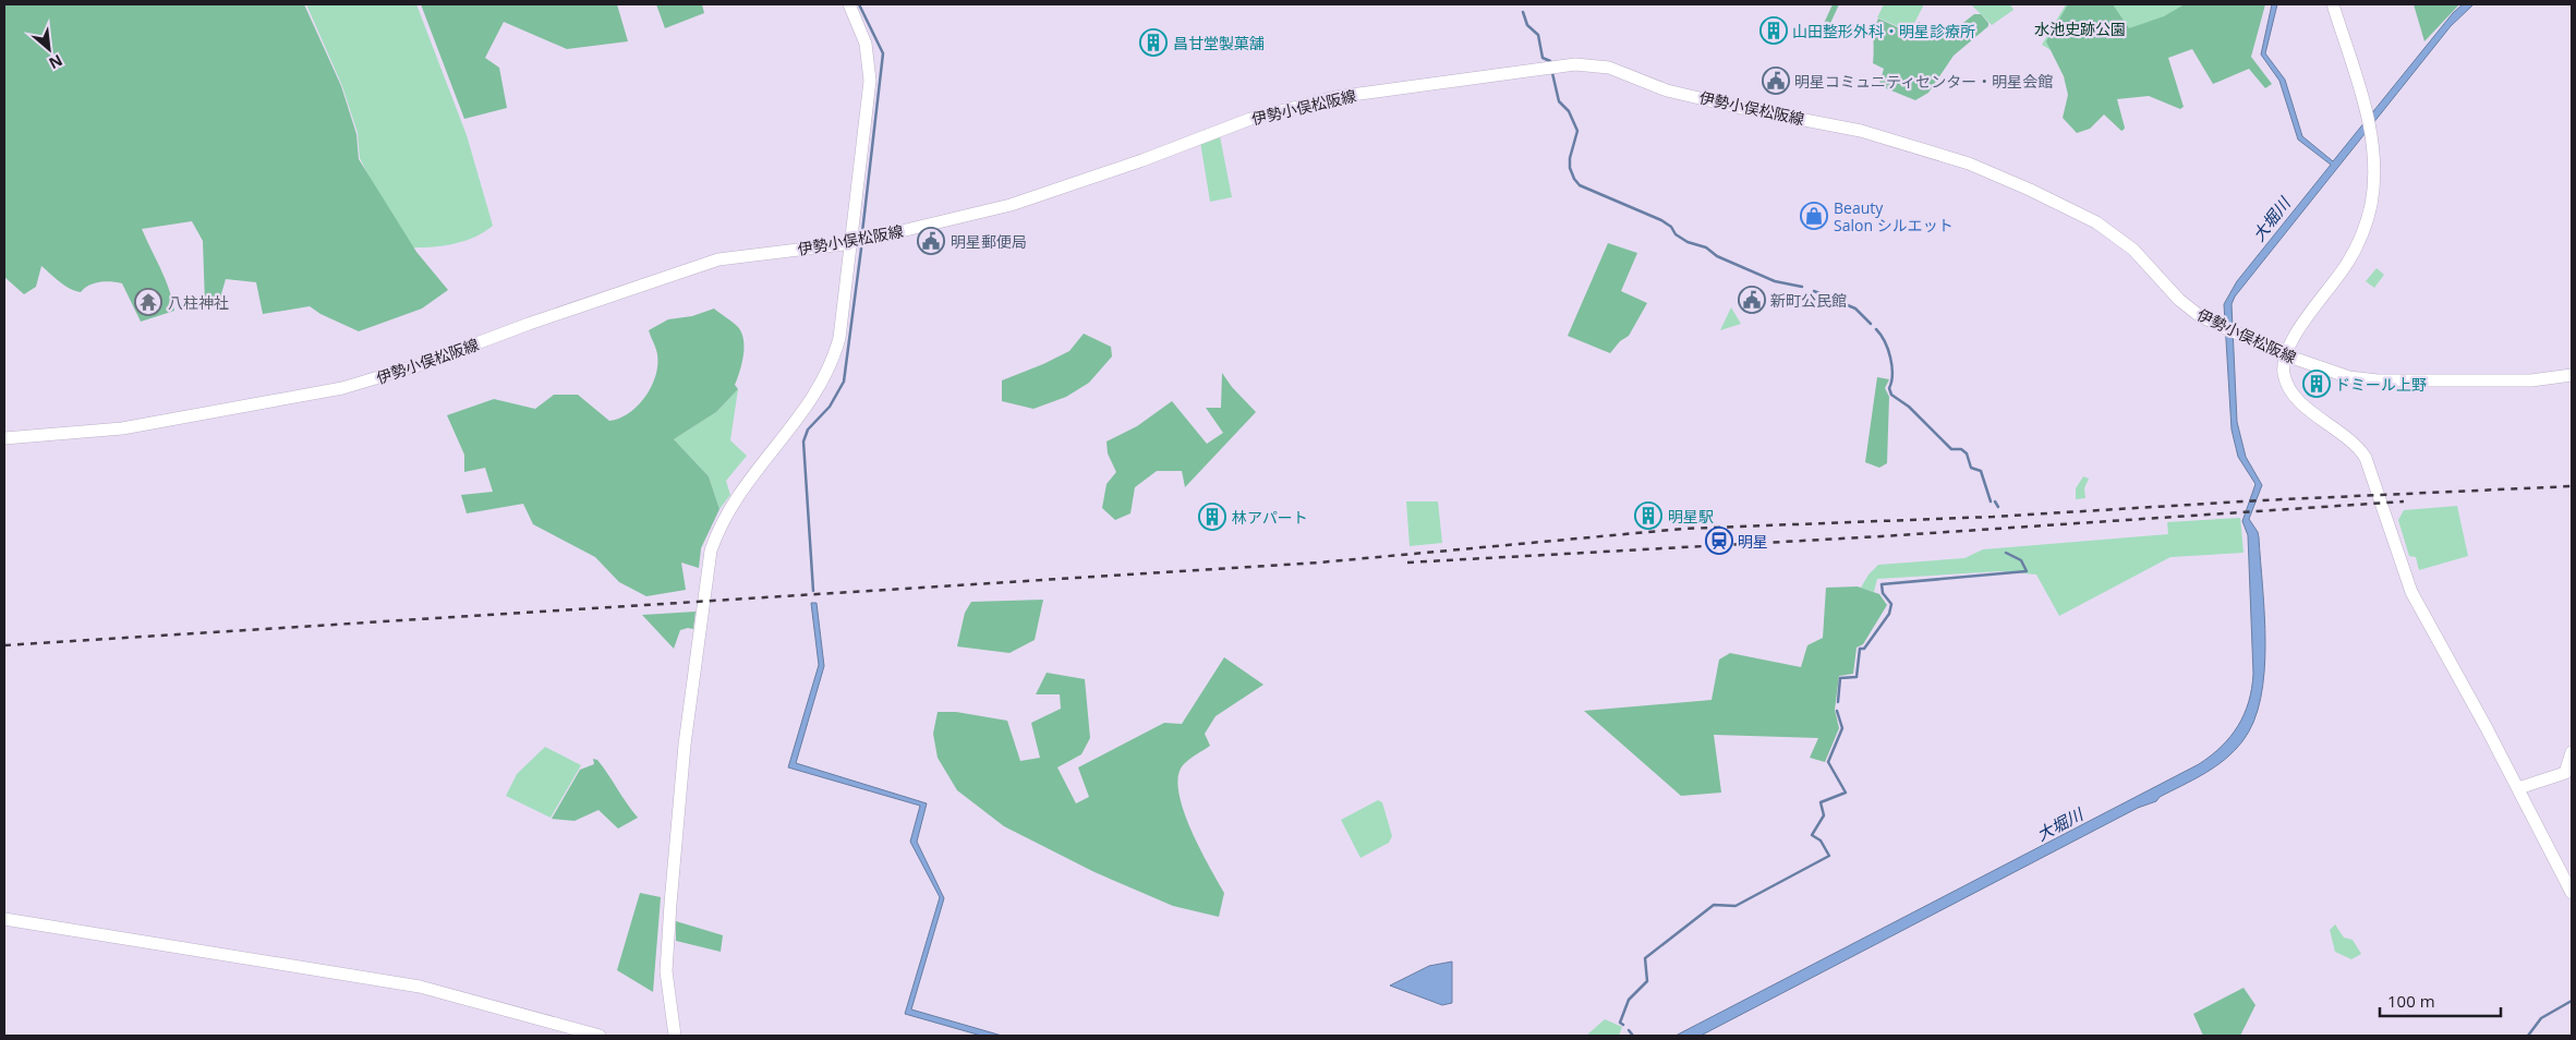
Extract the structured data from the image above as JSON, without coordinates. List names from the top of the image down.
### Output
{
  "streets": {
    "main road": ["伊勢小俣松阪線"]
  },
  "water": ["大堀川"],
  "parks": ["水池史跡公園"],
  "places": {
    "building": [
      "山田整形外科・明星診療所",
      "昌甘堂製菓舗",
      "ドミール上野",
      "明星駅",
      "林アパート"
    ],
    "public building": ["明星コミュニティセンター・明星会館", "明星郵便局", "新町公民館"],
    "shop": ["Beauty Salon シルエット"],
    "temple": ["八柱神社"],
    "station": ["明星"]
  },
  "scale_bar": "100 m",
  "north": "bottom right"
}
